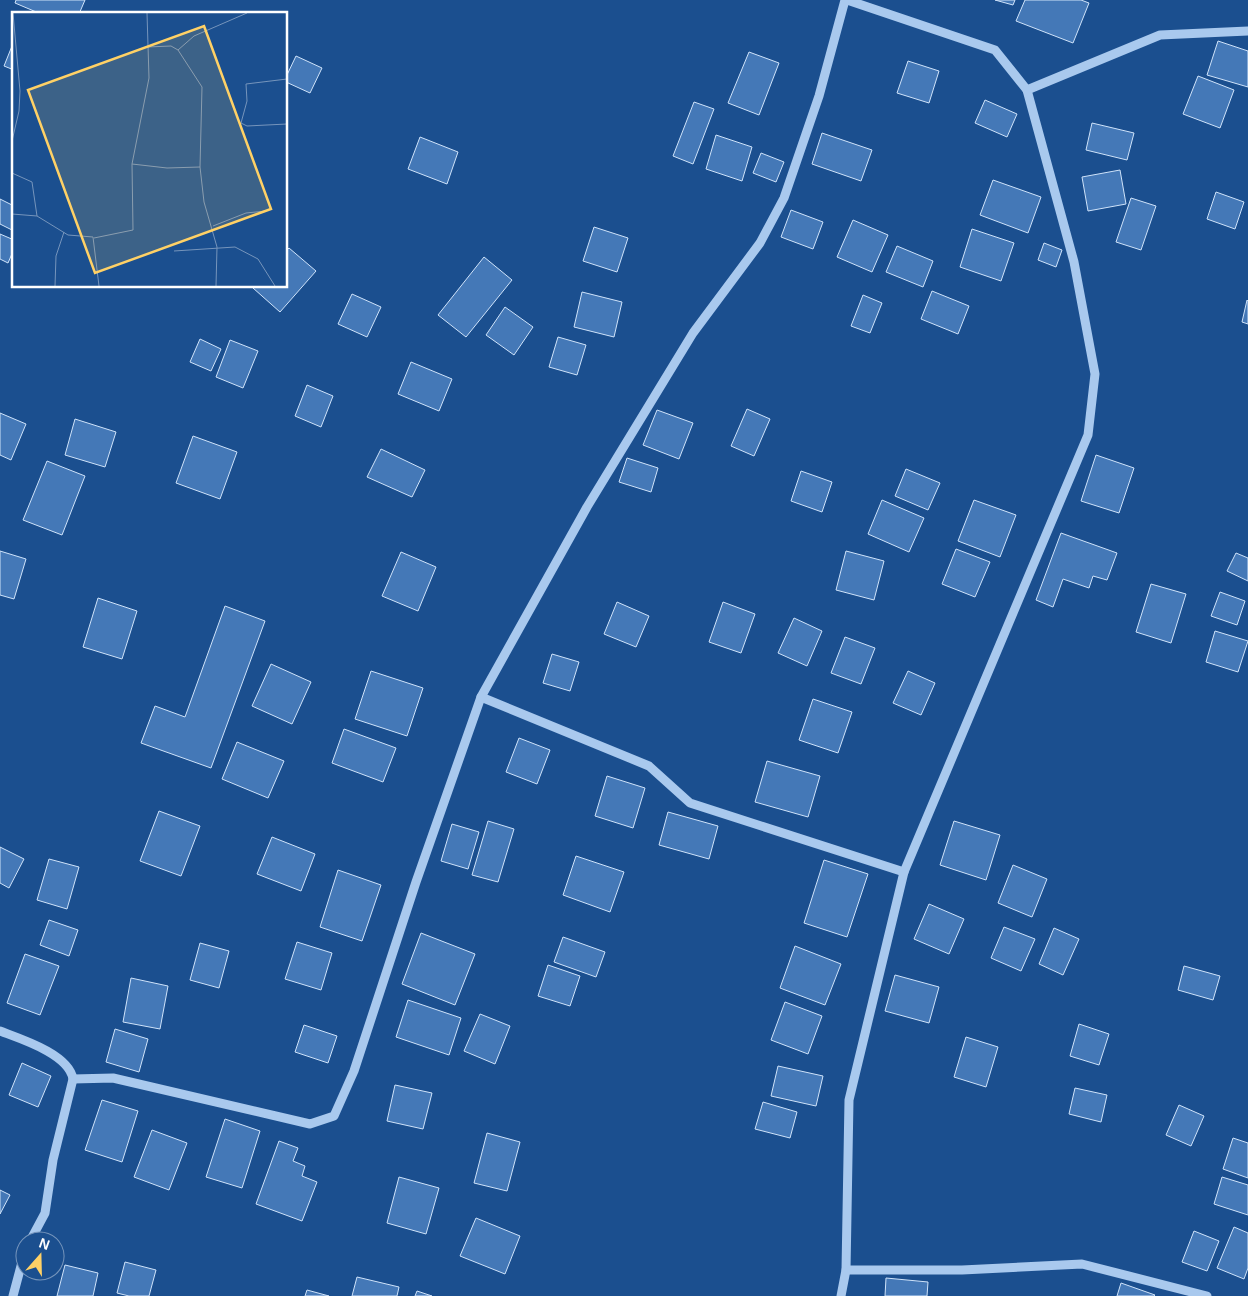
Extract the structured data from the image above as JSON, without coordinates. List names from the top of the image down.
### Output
{
  "north": "top"
}
